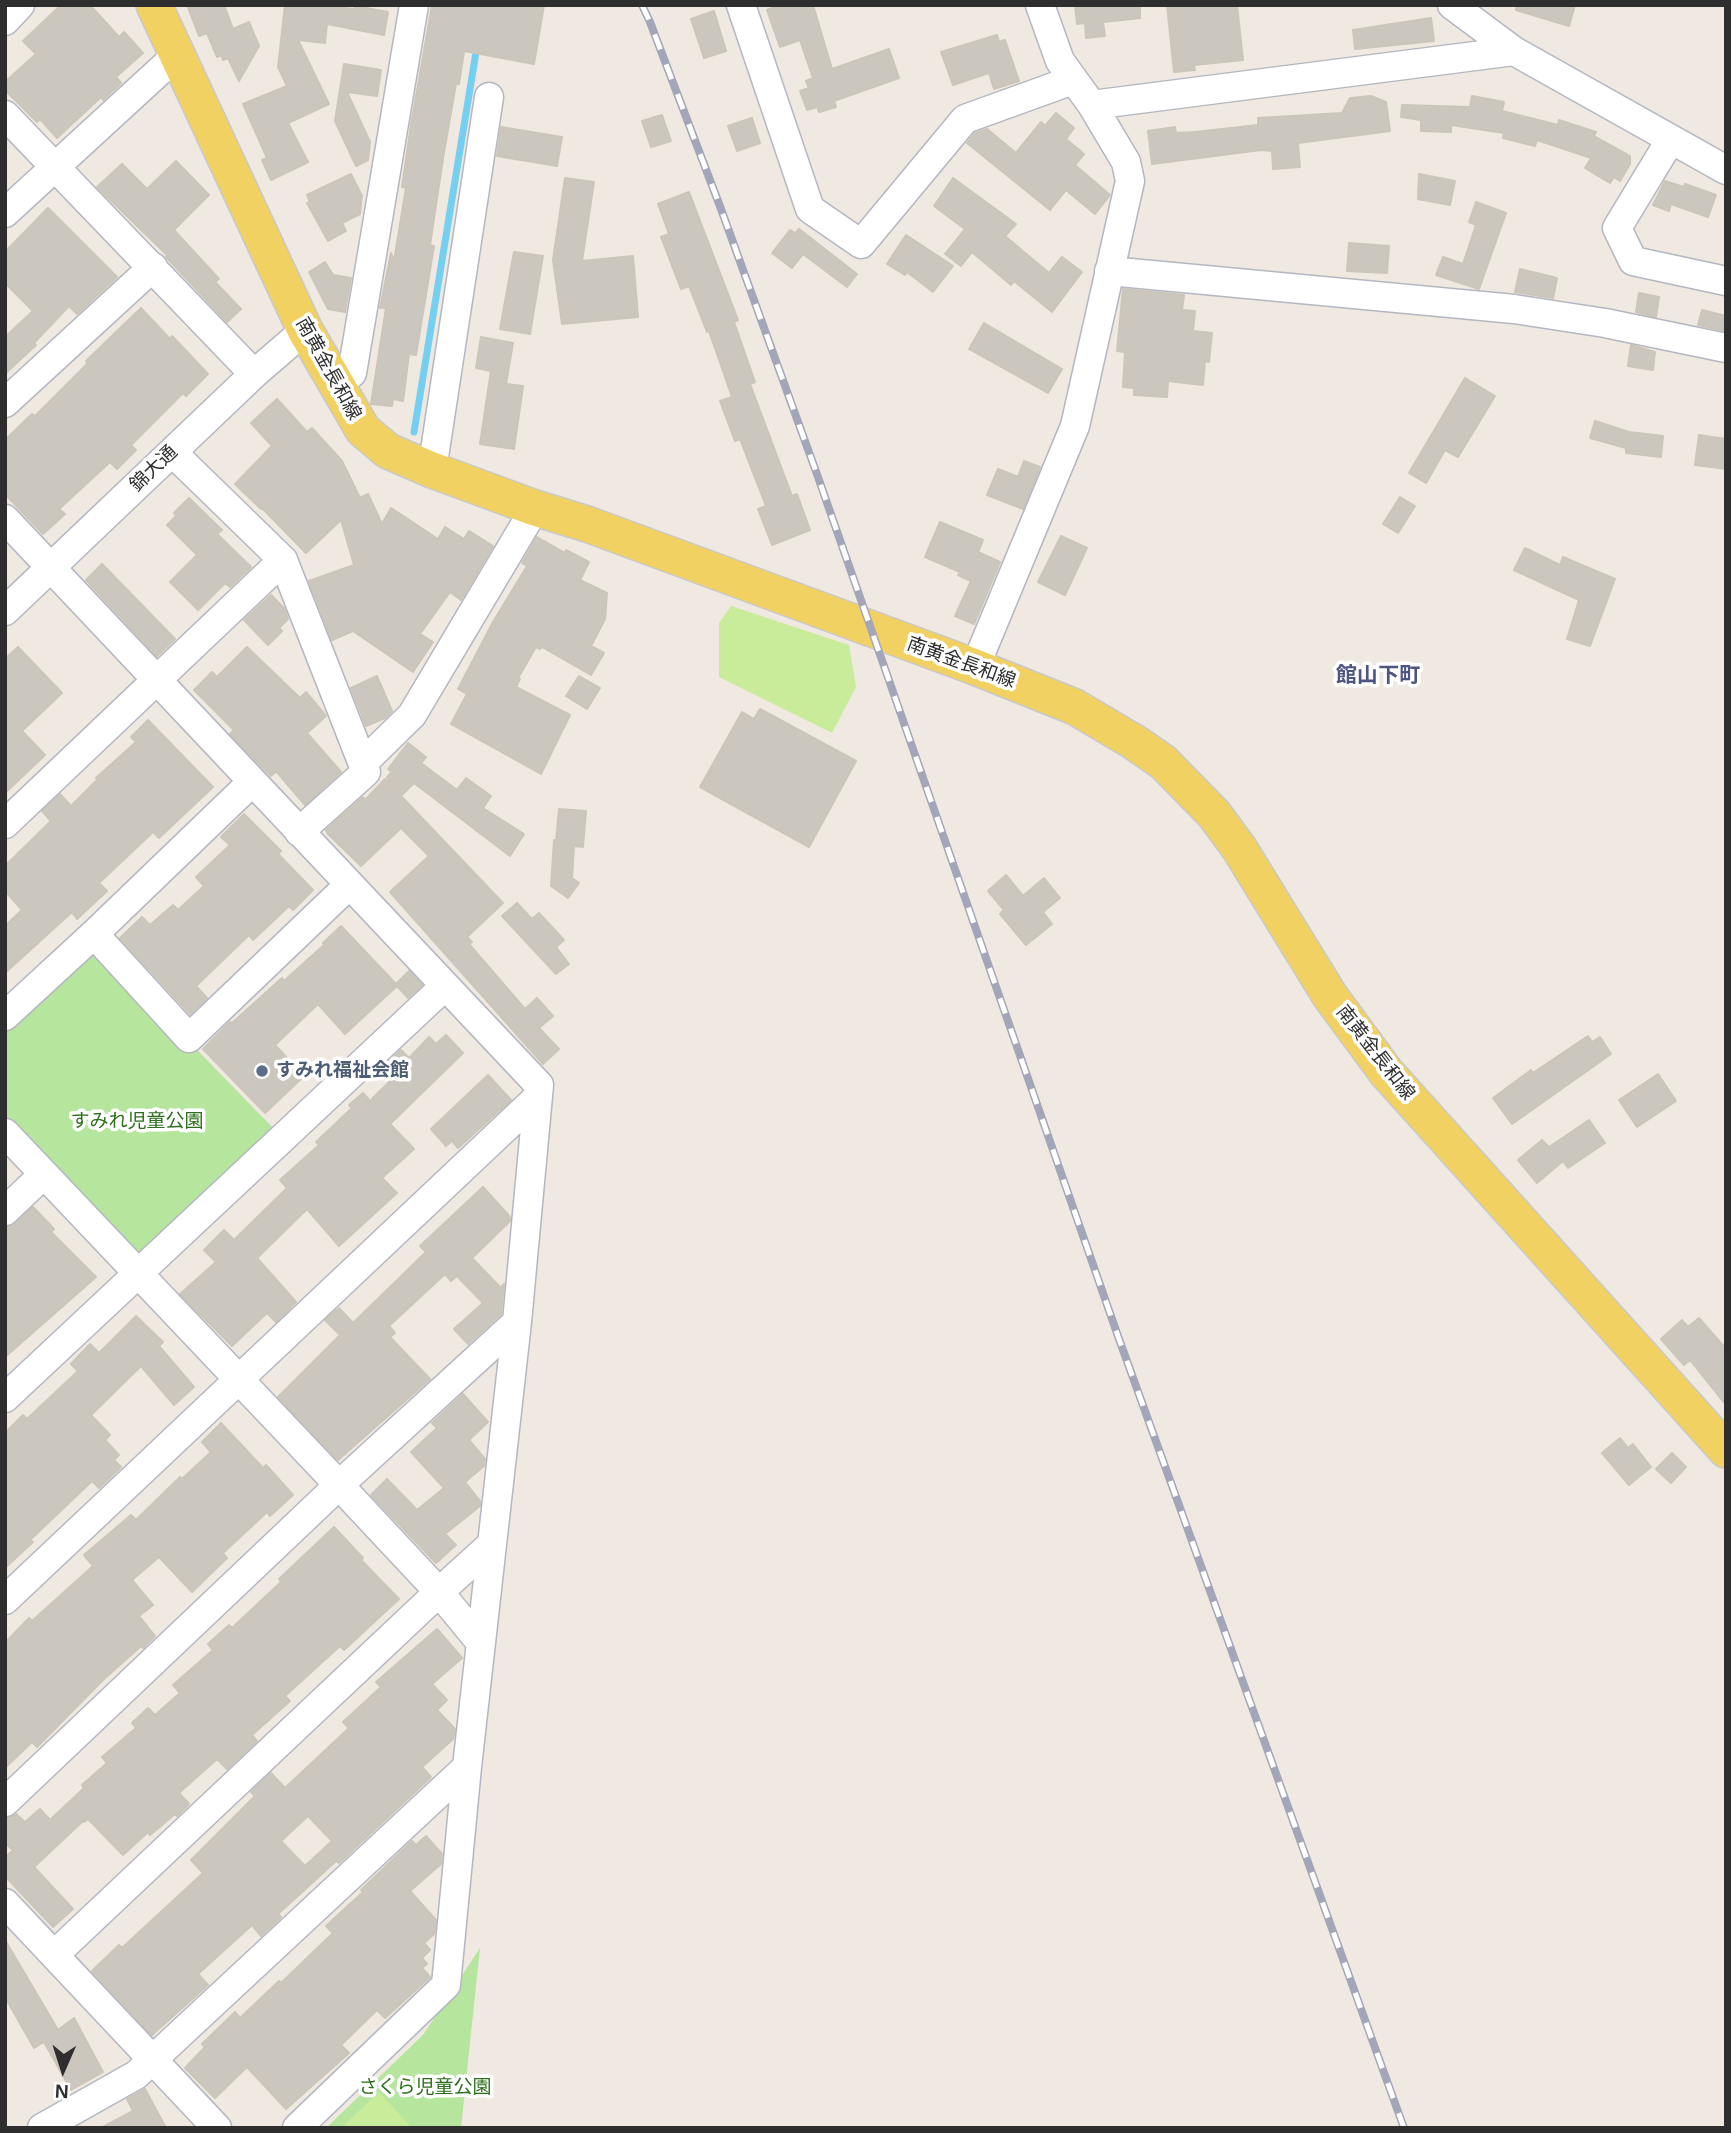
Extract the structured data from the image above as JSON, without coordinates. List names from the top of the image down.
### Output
{
  "streets": {
    "main road": ["南黄金長和線"],
    "street": ["錦大通"]
  },
  "crossings": [
    ["南黄金長和線", "錦大通"]
  ],
  "districts": ["館山下町"],
  "parks": ["すみれ児童公園", "さくら児童公園"],
  "places": ["すみれ福祉会館"],
  "north": "bottom"
}
